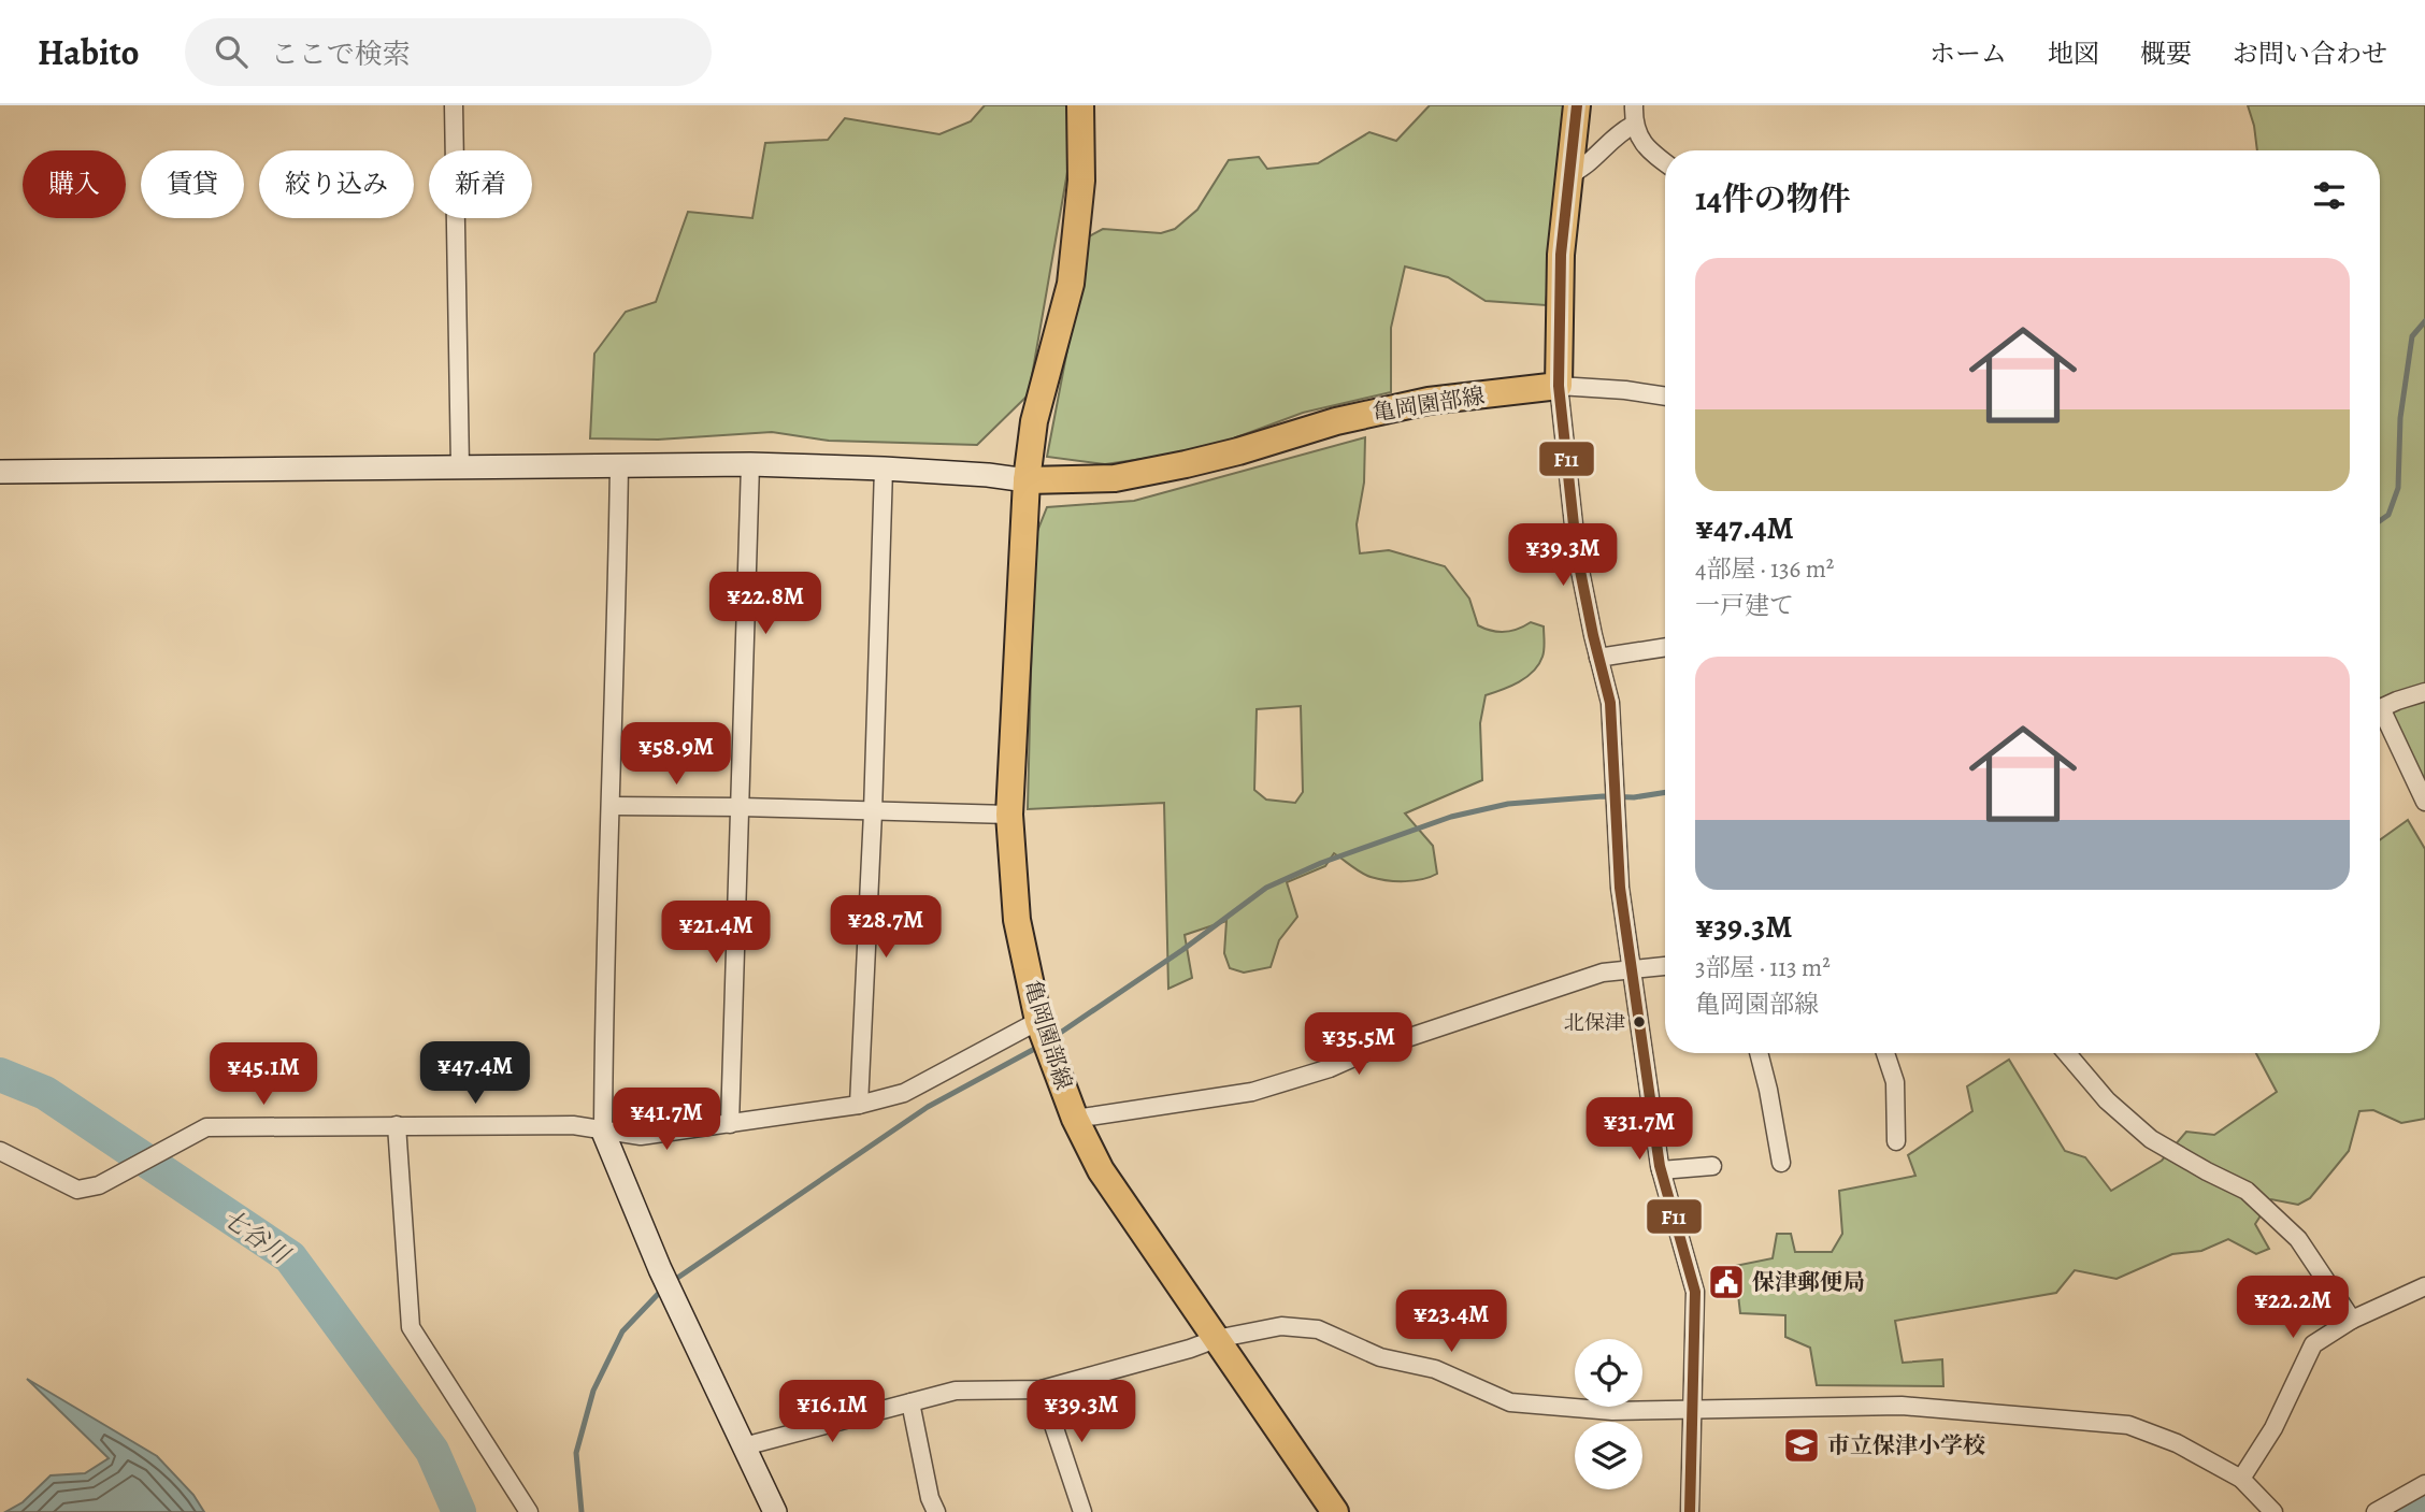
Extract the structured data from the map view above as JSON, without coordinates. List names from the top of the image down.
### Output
{
  "streets": {
    "main road": ["亀岡園部線"]
  },
  "water": ["七谷川"],
  "places": {
    "other": ["北保津"],
    "public building": ["保津郵便局"],
    "school or university": ["市立保津小学校"]
  },
  "lines": ["transit line F11"],
  "page": {
    "header": "Habito",
    "search": "ここで検索",
    "nav": [
      "ホーム",
      "地図",
      "概要",
      "お問い合わせ"
    ],
    "chip": [
      "購入",
      "賃貸",
      "絞り込み",
      "新着"
    ],
    "heading": "14件の物件",
    "list": [
      {
        "name": "¥47.4M",
        "note": "4部屋 · 136 m² · 一戸建て"
      },
      {
        "name": "¥39.3M",
        "note": "3部屋 · 113 m² · 亀岡園部線"
      }
    ],
    "price": [
      "¥39.3M",
      "¥22.8M",
      "¥58.9M",
      "¥28.7M",
      "¥21.4M",
      "¥35.5M",
      "¥47.4M",
      "¥45.1M",
      "¥41.7M",
      "¥31.7M",
      "¥22.2M",
      "¥23.4M",
      "¥16.1M",
      "¥39.3M"
    ]
  }
}
